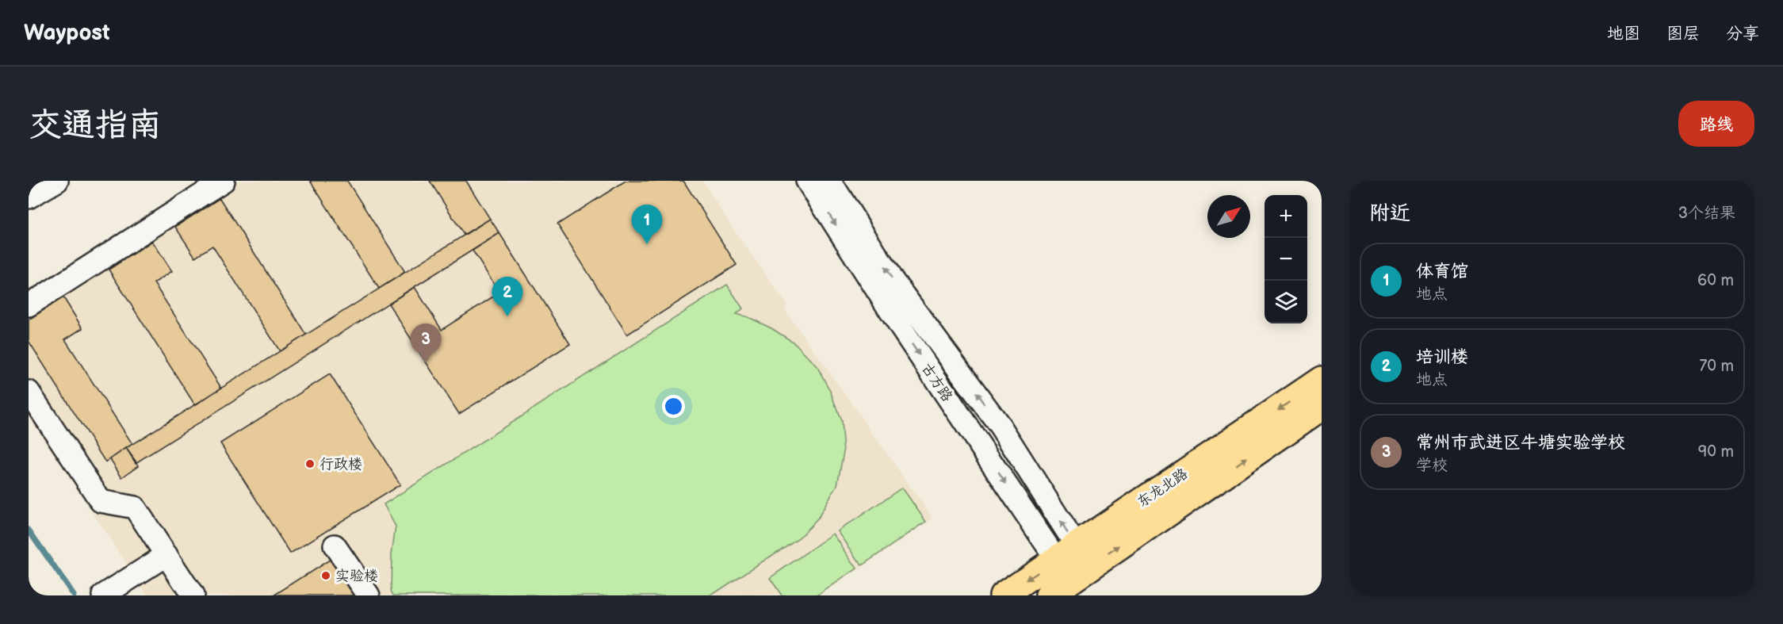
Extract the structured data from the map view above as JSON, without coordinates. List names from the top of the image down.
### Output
{
  "streets": {
    "main road": ["东龙北路"],
    "street": ["古方路"]
  },
  "crossings": [
    ["古方路", "东龙北路"]
  ],
  "places": ["行政楼", "实验楼"],
  "north": "top right",
  "page": {
    "header": "Waypost",
    "nav": ["地图", "图层", "分享"],
    "buttons": "路线",
    "title": "交通指南",
    "heading": ["附近", "3个结果"],
    "map_buttons": ["+", "−"],
    "pins": ["1", "2", "3"],
    "list": [
      {
        "mark": "1",
        "name": "体育馆",
        "note": "地点",
        "value": "60 m"
      },
      {
        "mark": "2",
        "name": "培训楼",
        "note": "地点",
        "value": "70 m"
      },
      {
        "mark": "3",
        "name": "常州市武进区牛塘实验学校",
        "note": "学校",
        "value": "90 m"
      }
    ]
  }
}
